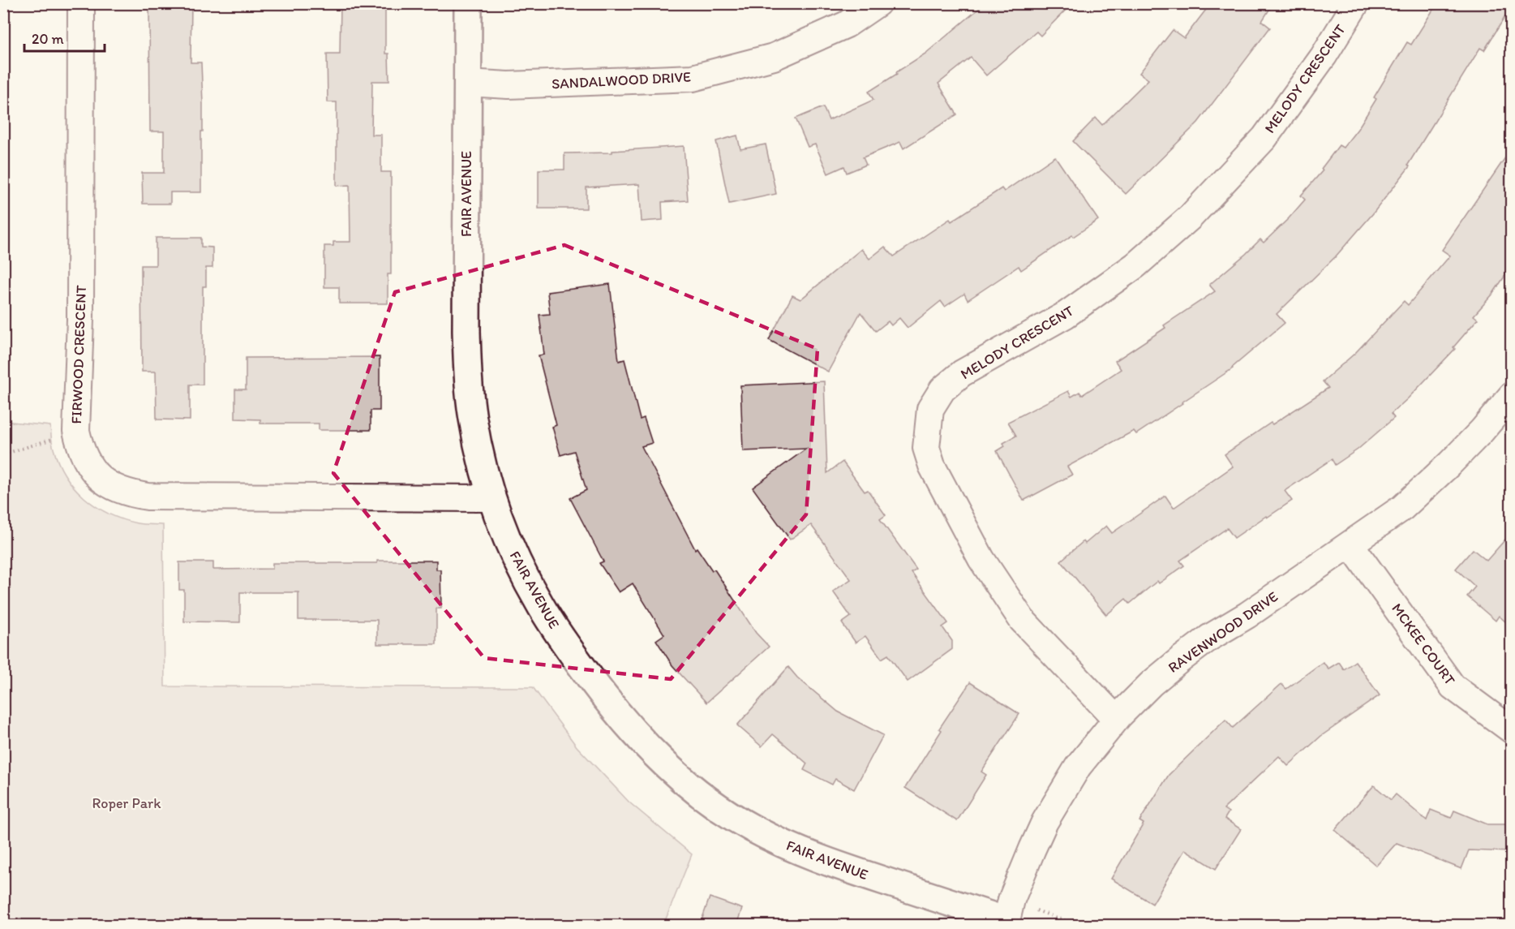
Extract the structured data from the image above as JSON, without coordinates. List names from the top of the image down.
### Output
{
  "streets": {
    "street": [
      "MELODY CRESCENT",
      "SANDALWOOD DRIVE",
      "FAIR AVENUE",
      "FIRWOOD CRESCENT",
      "RAVENWOOD DRIVE",
      "MCKEE COURT"
    ]
  },
  "crossings": [
    ["MELODY CRESCENT", "RAVENWOOD DRIVE"],
    ["SANDALWOOD DRIVE", "FAIR AVENUE"],
    ["FAIR AVENUE", "FIRWOOD CRESCENT"],
    ["FAIR AVENUE", "RAVENWOOD DRIVE"],
    ["RAVENWOOD DRIVE", "MCKEE COURT"]
  ],
  "parks": ["Roper Park"],
  "scale_bar": "20 m"
}
